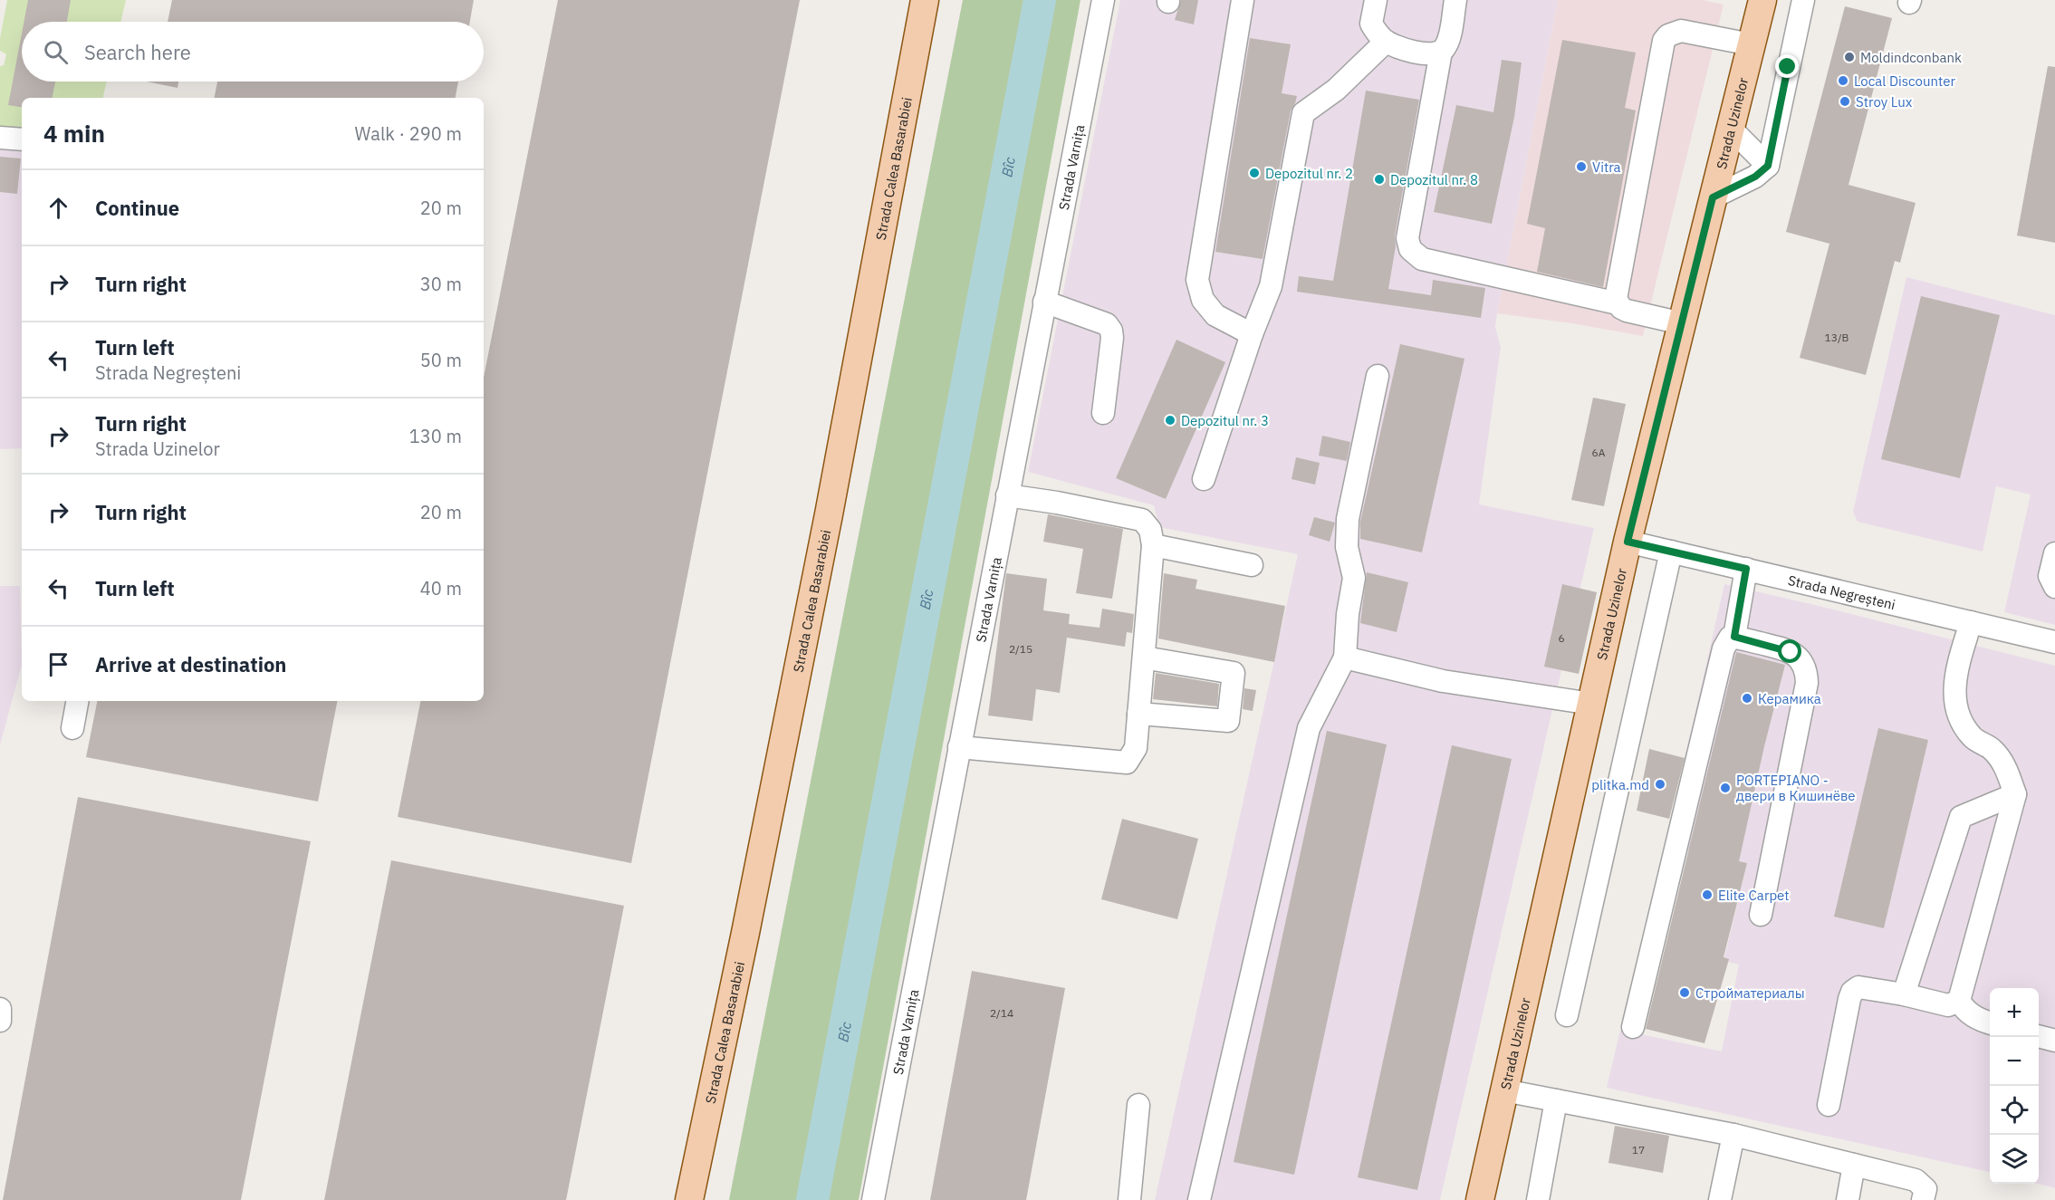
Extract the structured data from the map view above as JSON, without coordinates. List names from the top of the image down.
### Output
{
  "streets": {
    "main road": ["Strada Uzinelor", "Strada Calea Basarabiei"],
    "street": ["Strada Varnița", "Strada Negreșteni"]
  },
  "crossings": [
    ["Strada Uzinelor", "Strada Negreșteni"]
  ],
  "water": ["Bîc"],
  "places": [
    "Moldindconbank",
    "Local Discounter",
    "Stroy Lux",
    "Vitra",
    "Depozitul nr. 2",
    "Depozitul nr. 8",
    "Depozitul nr. 3",
    "Керамика",
    "plitka.md",
    "PORTEPIANO - двери в Кишинёве",
    "Elite Carpet",
    "Стройматериалы"
  ],
  "house_numbers": [
    "13/B",
    "6A",
    "6",
    "2/15",
    "2/14",
    "17"
  ],
  "page": {
    "search": "Search here",
    "heading": ["4 min", "Walk · 290 m"],
    "list": [
      ["Continue", "20 m"],
      ["Turn right", "30 m"],
      ["Turn left", "Strada Negreșteni", "50 m"],
      ["Turn right", "Strada Uzinelor", "130 m"],
      ["Turn right", "20 m"],
      ["Turn left", "40 m"],
      "Arrive at destination"
    ],
    "map_buttons": ["+", "−"]
  }
}
